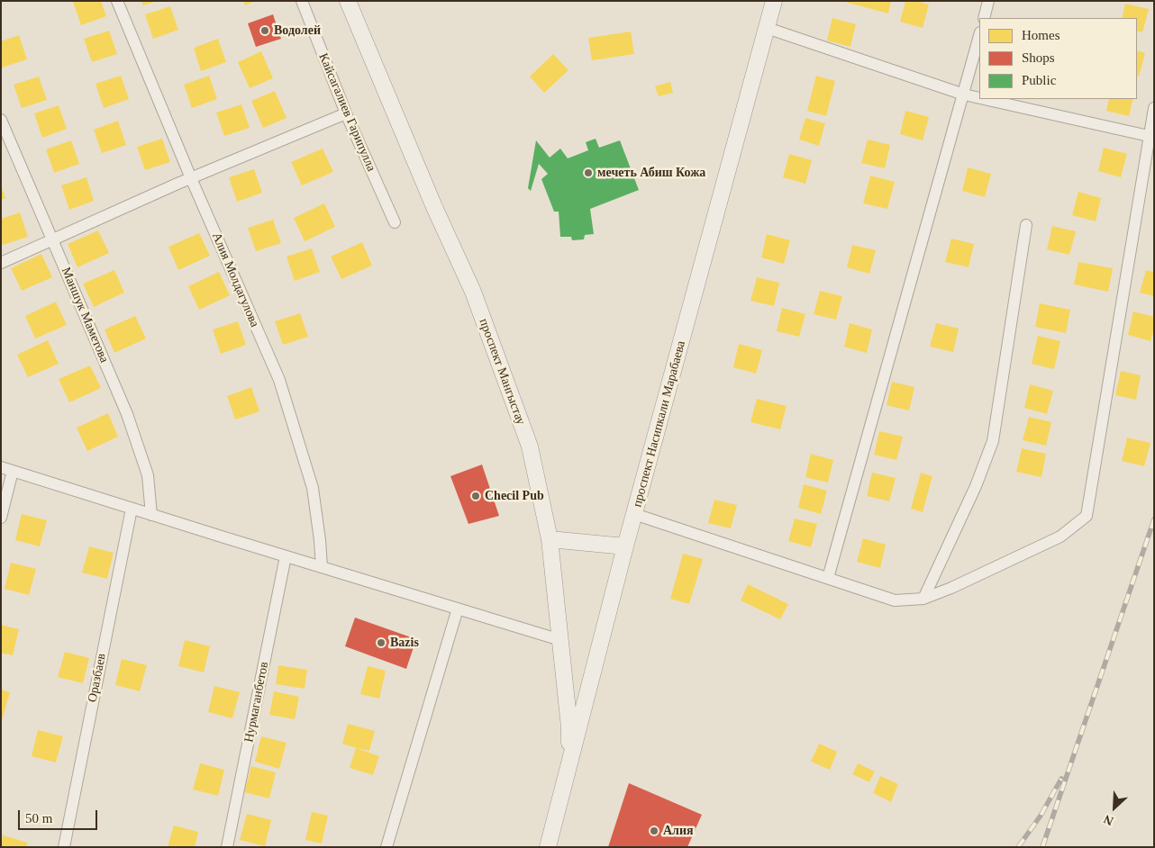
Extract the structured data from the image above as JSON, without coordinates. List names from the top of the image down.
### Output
{
  "streets": {
    "street": [
      "Кайсагалиев Гарипулла",
      "Алия Молдагулова",
      "Маншук Маметова",
      "проспект Мангыстау",
      "проспект Насипкали Марабаева",
      "Оразбаев",
      "Нурмаганбетов"
    ]
  },
  "crossings": [
    ["проспект Мангыстау", "проспект Насипкали Марабаева"]
  ],
  "places": [
    "Водолей",
    "мечеть Абиш Кожа",
    "Checil Pub",
    "Bazis",
    "Алия"
  ],
  "legend": ["Homes", "Shops", "Public"],
  "scale_bar": "50 m",
  "north": "bottom left"
}
